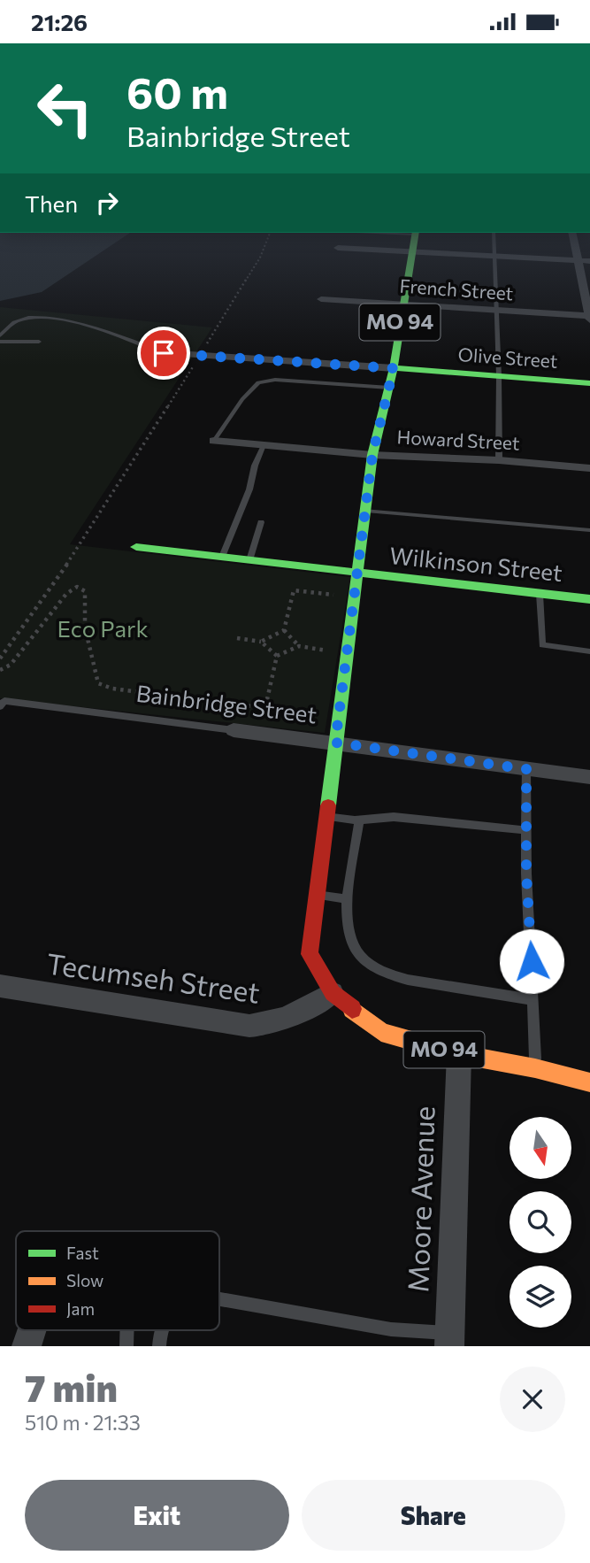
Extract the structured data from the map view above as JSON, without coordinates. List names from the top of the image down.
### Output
{
  "streets": {
    "main road": ["MO 94", "Olive Street", "Wilkinson Street"],
    "street": [
      "French Street",
      "Howard Street",
      "Bainbridge Street",
      "Tecumseh Street",
      "Moore Avenue"
    ]
  },
  "crossings": [
    ["French Street", "MO 94"],
    ["MO 94", "Olive Street"],
    ["MO 94", "Howard Street"],
    ["MO 94", "Wilkinson Street"],
    ["MO 94", "Bainbridge Street"],
    ["MO 94", "Tecumseh Street"],
    ["MO 94", "Moore Avenue"]
  ],
  "parks": ["Eco Park"],
  "legend": ["Fast", "Slow", "Jam"],
  "north": "bottom",
  "page": {
    "status": "21:26",
    "turn": ["60 m", "Bainbridge Street"],
    "then": "Then",
    "heading": ["7 min", "510 m · 21:33"],
    "buttons": ["Exit", "Share"]
  }
}
